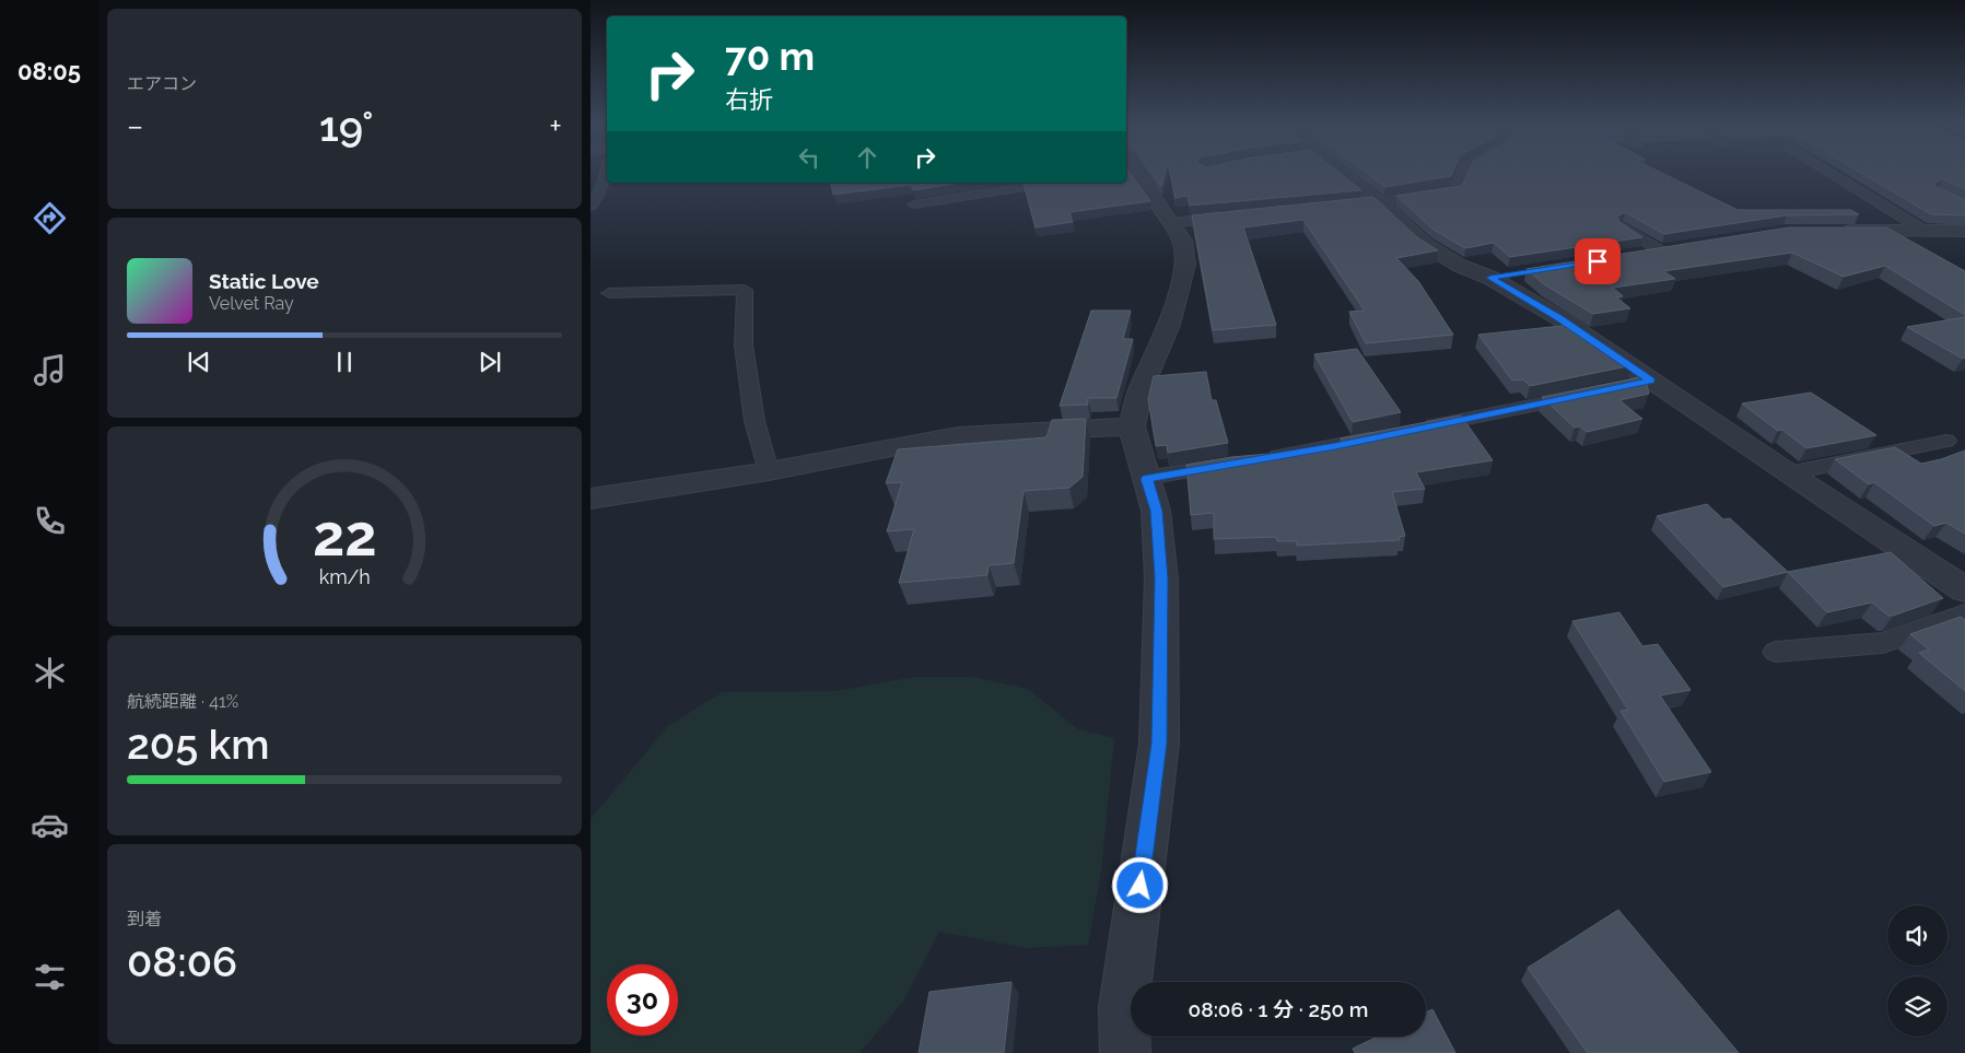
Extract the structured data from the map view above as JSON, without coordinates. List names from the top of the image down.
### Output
{
  "page": {
    "tabs": "08:05",
    "tile": [
      "エアコン",
      ["航続距離 · 41%", "205 km"],
      ["到着", "08:06"]
    ],
    "turn": ["70 m", "右折"],
    "heat": ["−", "19°", "+"],
    "song": ["Static Love", "Velvet Ray"],
    "limit": "30",
    "trip": "08:06 · 1 分 · 250 m",
    "gauge": ["22", "km/h"]
  }
}
